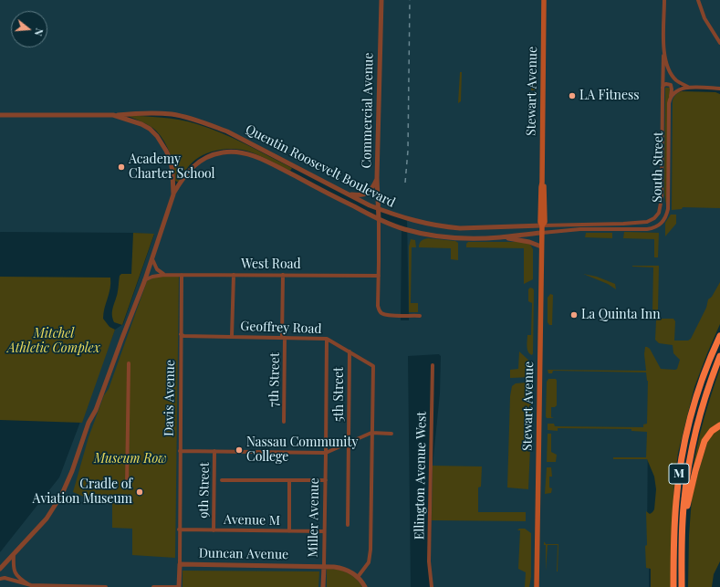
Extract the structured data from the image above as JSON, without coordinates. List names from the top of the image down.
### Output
{
  "streets": {
    "highway": ["M"],
    "main road": ["Stewart Avenue"],
    "street": [
      "Commercial Avenue",
      "Quentin Roosevelt Boulevard",
      "South Street",
      "West Road",
      "Geoffrey Road",
      "7th Street",
      "5th Street",
      "Davis Avenue",
      "Ellington Avenue West",
      "9th Street",
      "Miller Avenue",
      "Avenue M",
      "Duncan Avenue"
    ]
  },
  "crossings": [
    ["Stewart Avenue", "Quentin Roosevelt Boulevard"],
    ["Stewart Avenue", "South Street"],
    ["Commercial Avenue", "Quentin Roosevelt Boulevard"],
    ["Commercial Avenue", "West Road"],
    ["Quentin Roosevelt Boulevard", "South Street"],
    ["West Road", "7th Street"],
    ["West Road", "Davis Avenue"],
    ["Geoffrey Road", "7th Street"],
    ["Geoffrey Road", "5th Street"],
    ["Geoffrey Road", "Davis Avenue"],
    ["Geoffrey Road", "Miller Avenue"],
    ["Davis Avenue", "Avenue M"],
    ["Davis Avenue", "Duncan Avenue"],
    ["9th Street", "Avenue M"],
    ["Miller Avenue", "Avenue M"],
    ["Miller Avenue", "Duncan Avenue"]
  ],
  "parks": ["Mitchel Athletic Complex", "Museum Row"],
  "places": [
    "LA Fitness",
    "Academy Charter School",
    "La Quinta Inn",
    "Nassau Community College",
    "Cradle of Aviation Museum"
  ],
  "north": "right"
}
